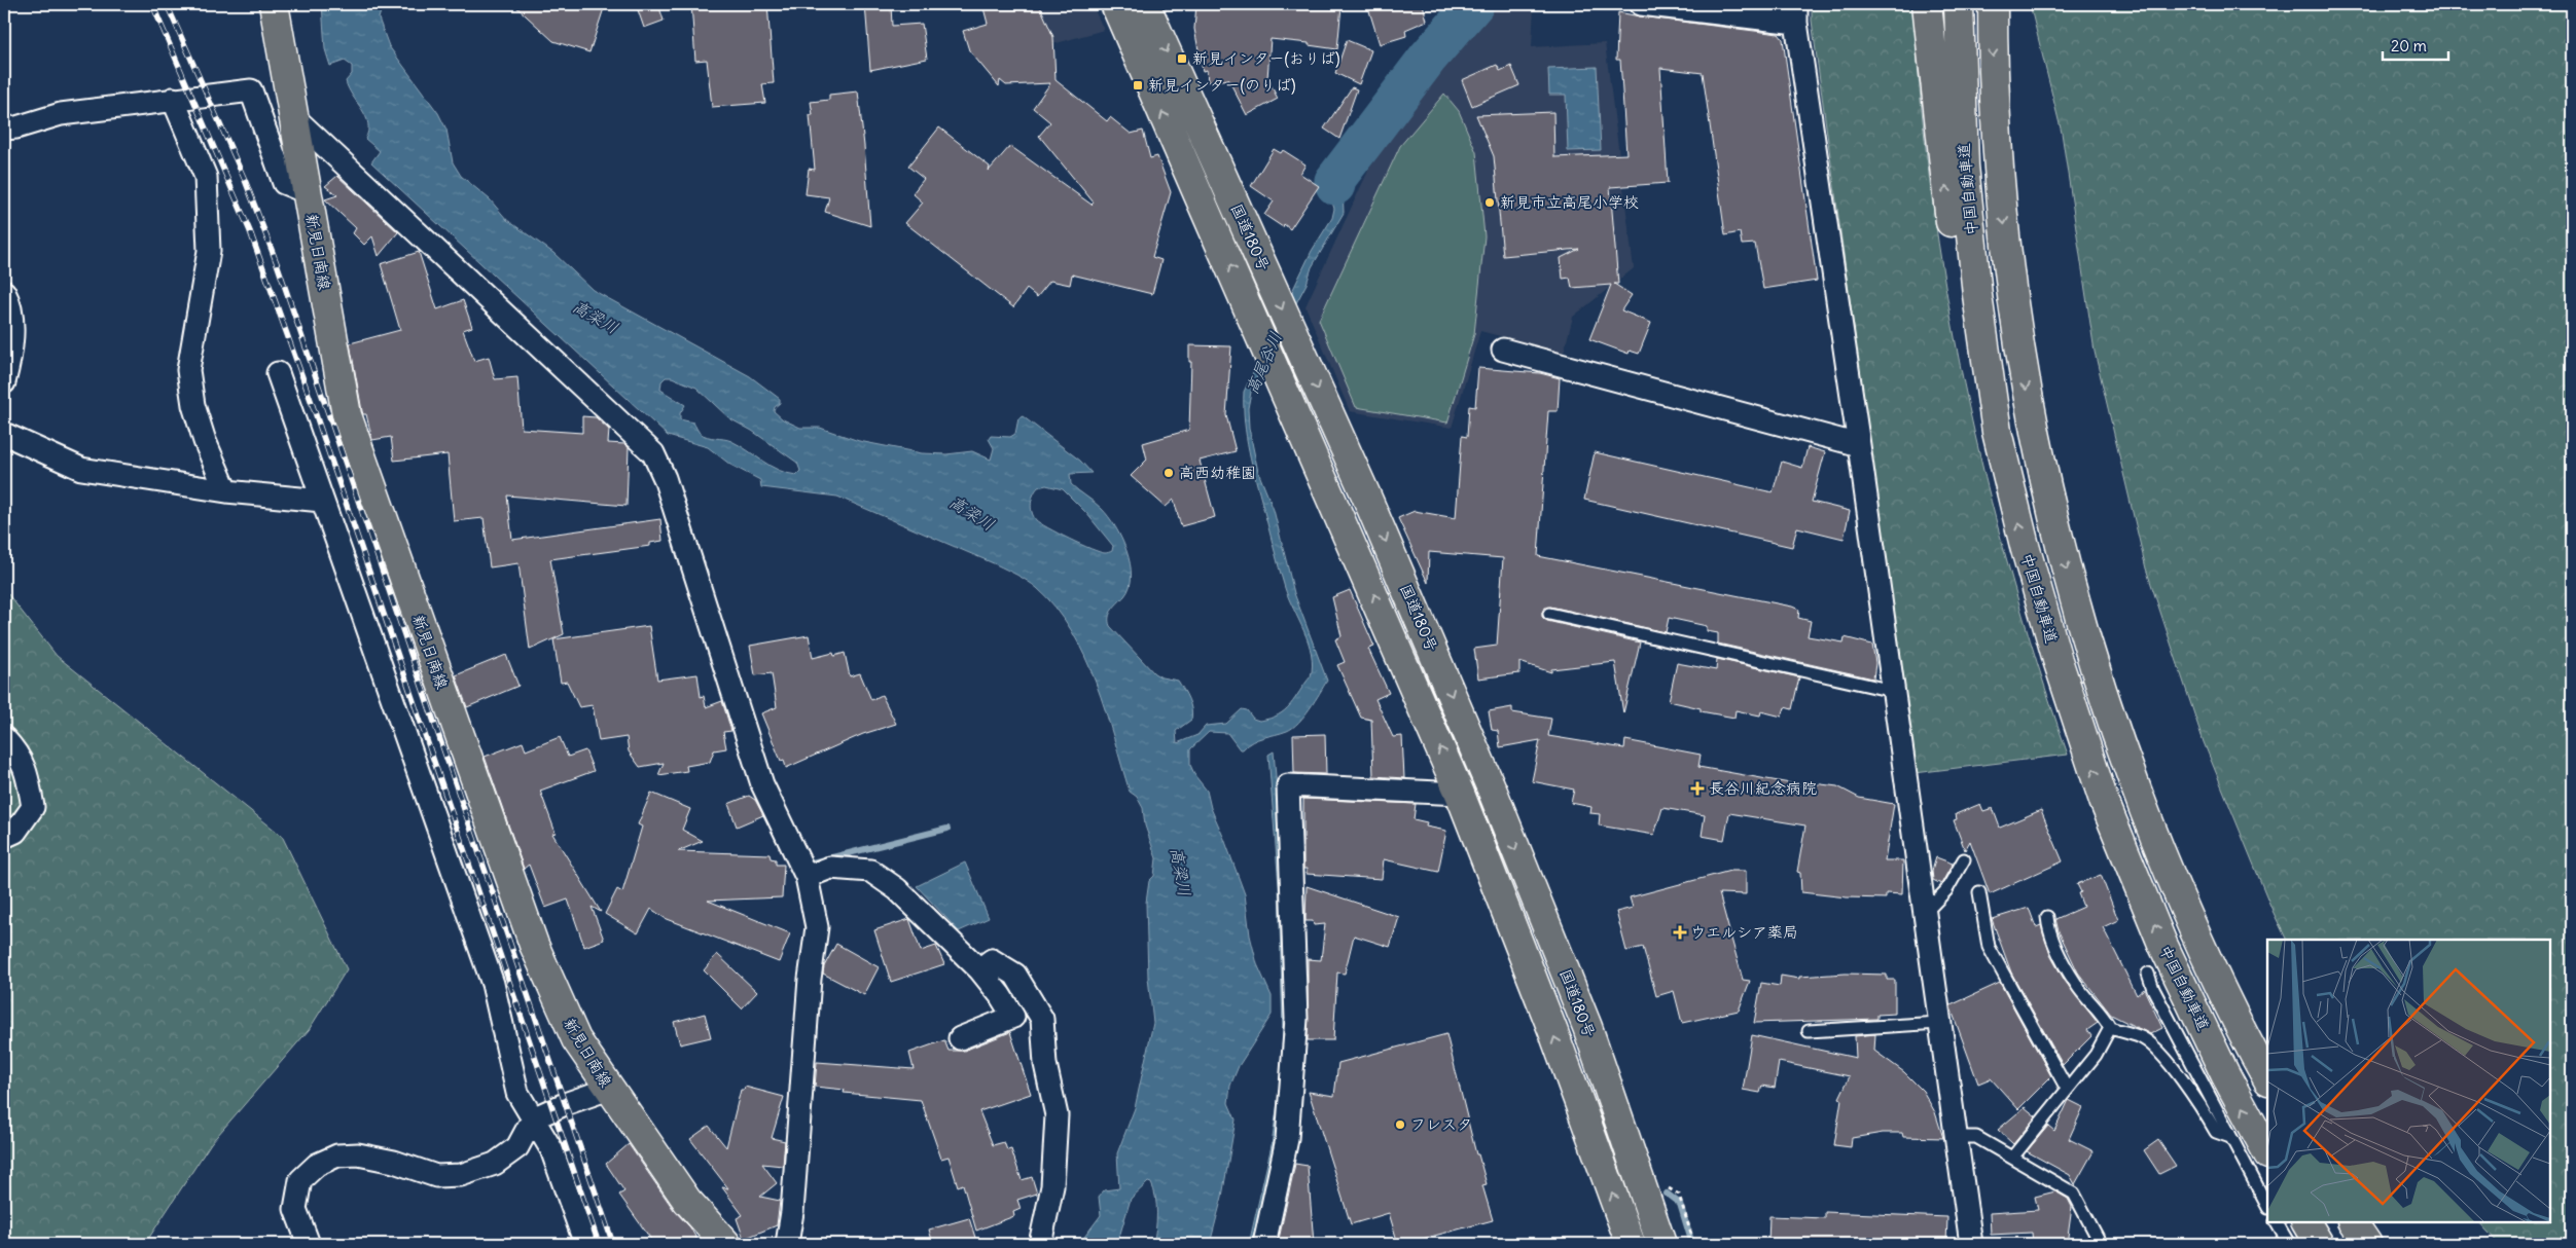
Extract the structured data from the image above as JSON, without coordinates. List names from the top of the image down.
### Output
{
  "streets": {
    "main road": ["中国自動車道", "国道180号", "新見日南線"]
  },
  "water": ["高梁川", "高尾谷川"],
  "places": {
    "transit": ["新見インター(おりば)", "新見インター(のりば)"],
    "other": ["新見市立高尾小学校", "高西幼稚園", "フレスタ"],
    "health": ["長谷川紀念病院", "ウエルシア薬局"]
  },
  "scale_bar": "20 m"
}
